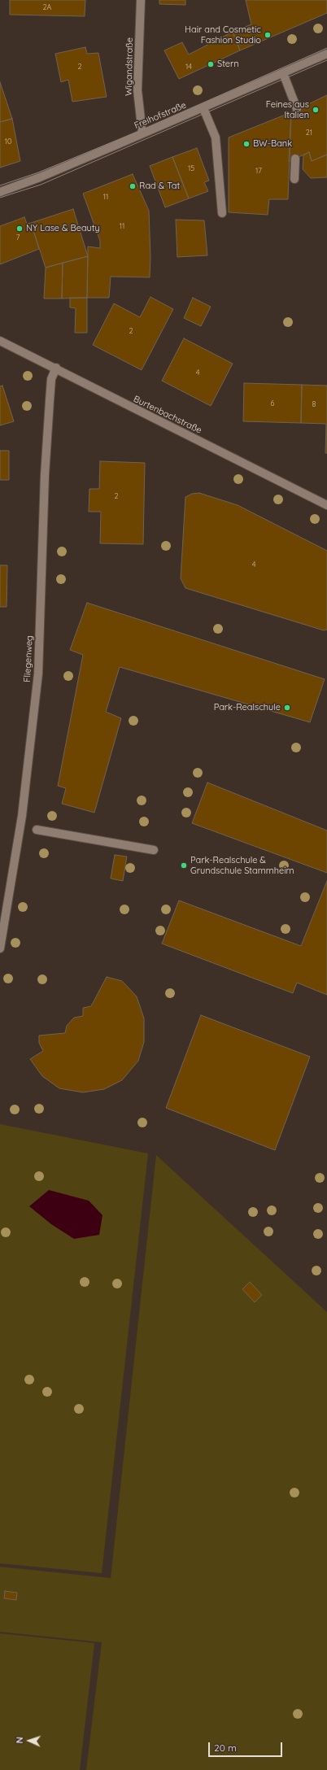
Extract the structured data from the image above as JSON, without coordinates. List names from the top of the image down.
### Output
{
  "streets": {
    "street": [
      "Wigandstraße",
      "Freihofstraße",
      "Burtenbachstraße",
      "Fliegenweg"
    ]
  },
  "crossings": [
    ["Wigandstraße", "Freihofstraße"],
    ["Burtenbachstraße", "Fliegenweg"]
  ],
  "places": [
    "Hair and Cosmetic Fashion Studio",
    "Stern",
    "Feines aus Italien",
    "BW-Bank",
    "Rad & Tat",
    "NY Lase & Beauty",
    "Park-Realschule",
    "Park-Realschule & Grundschule Stammheim"
  ],
  "house_numbers": [
    "2A",
    "2",
    "14",
    "21",
    "10",
    "15",
    "17",
    "11",
    "11",
    "7",
    "2",
    "4",
    "6",
    "8",
    "2",
    "4"
  ],
  "scale_bar": "20 m",
  "north": "left"
}
